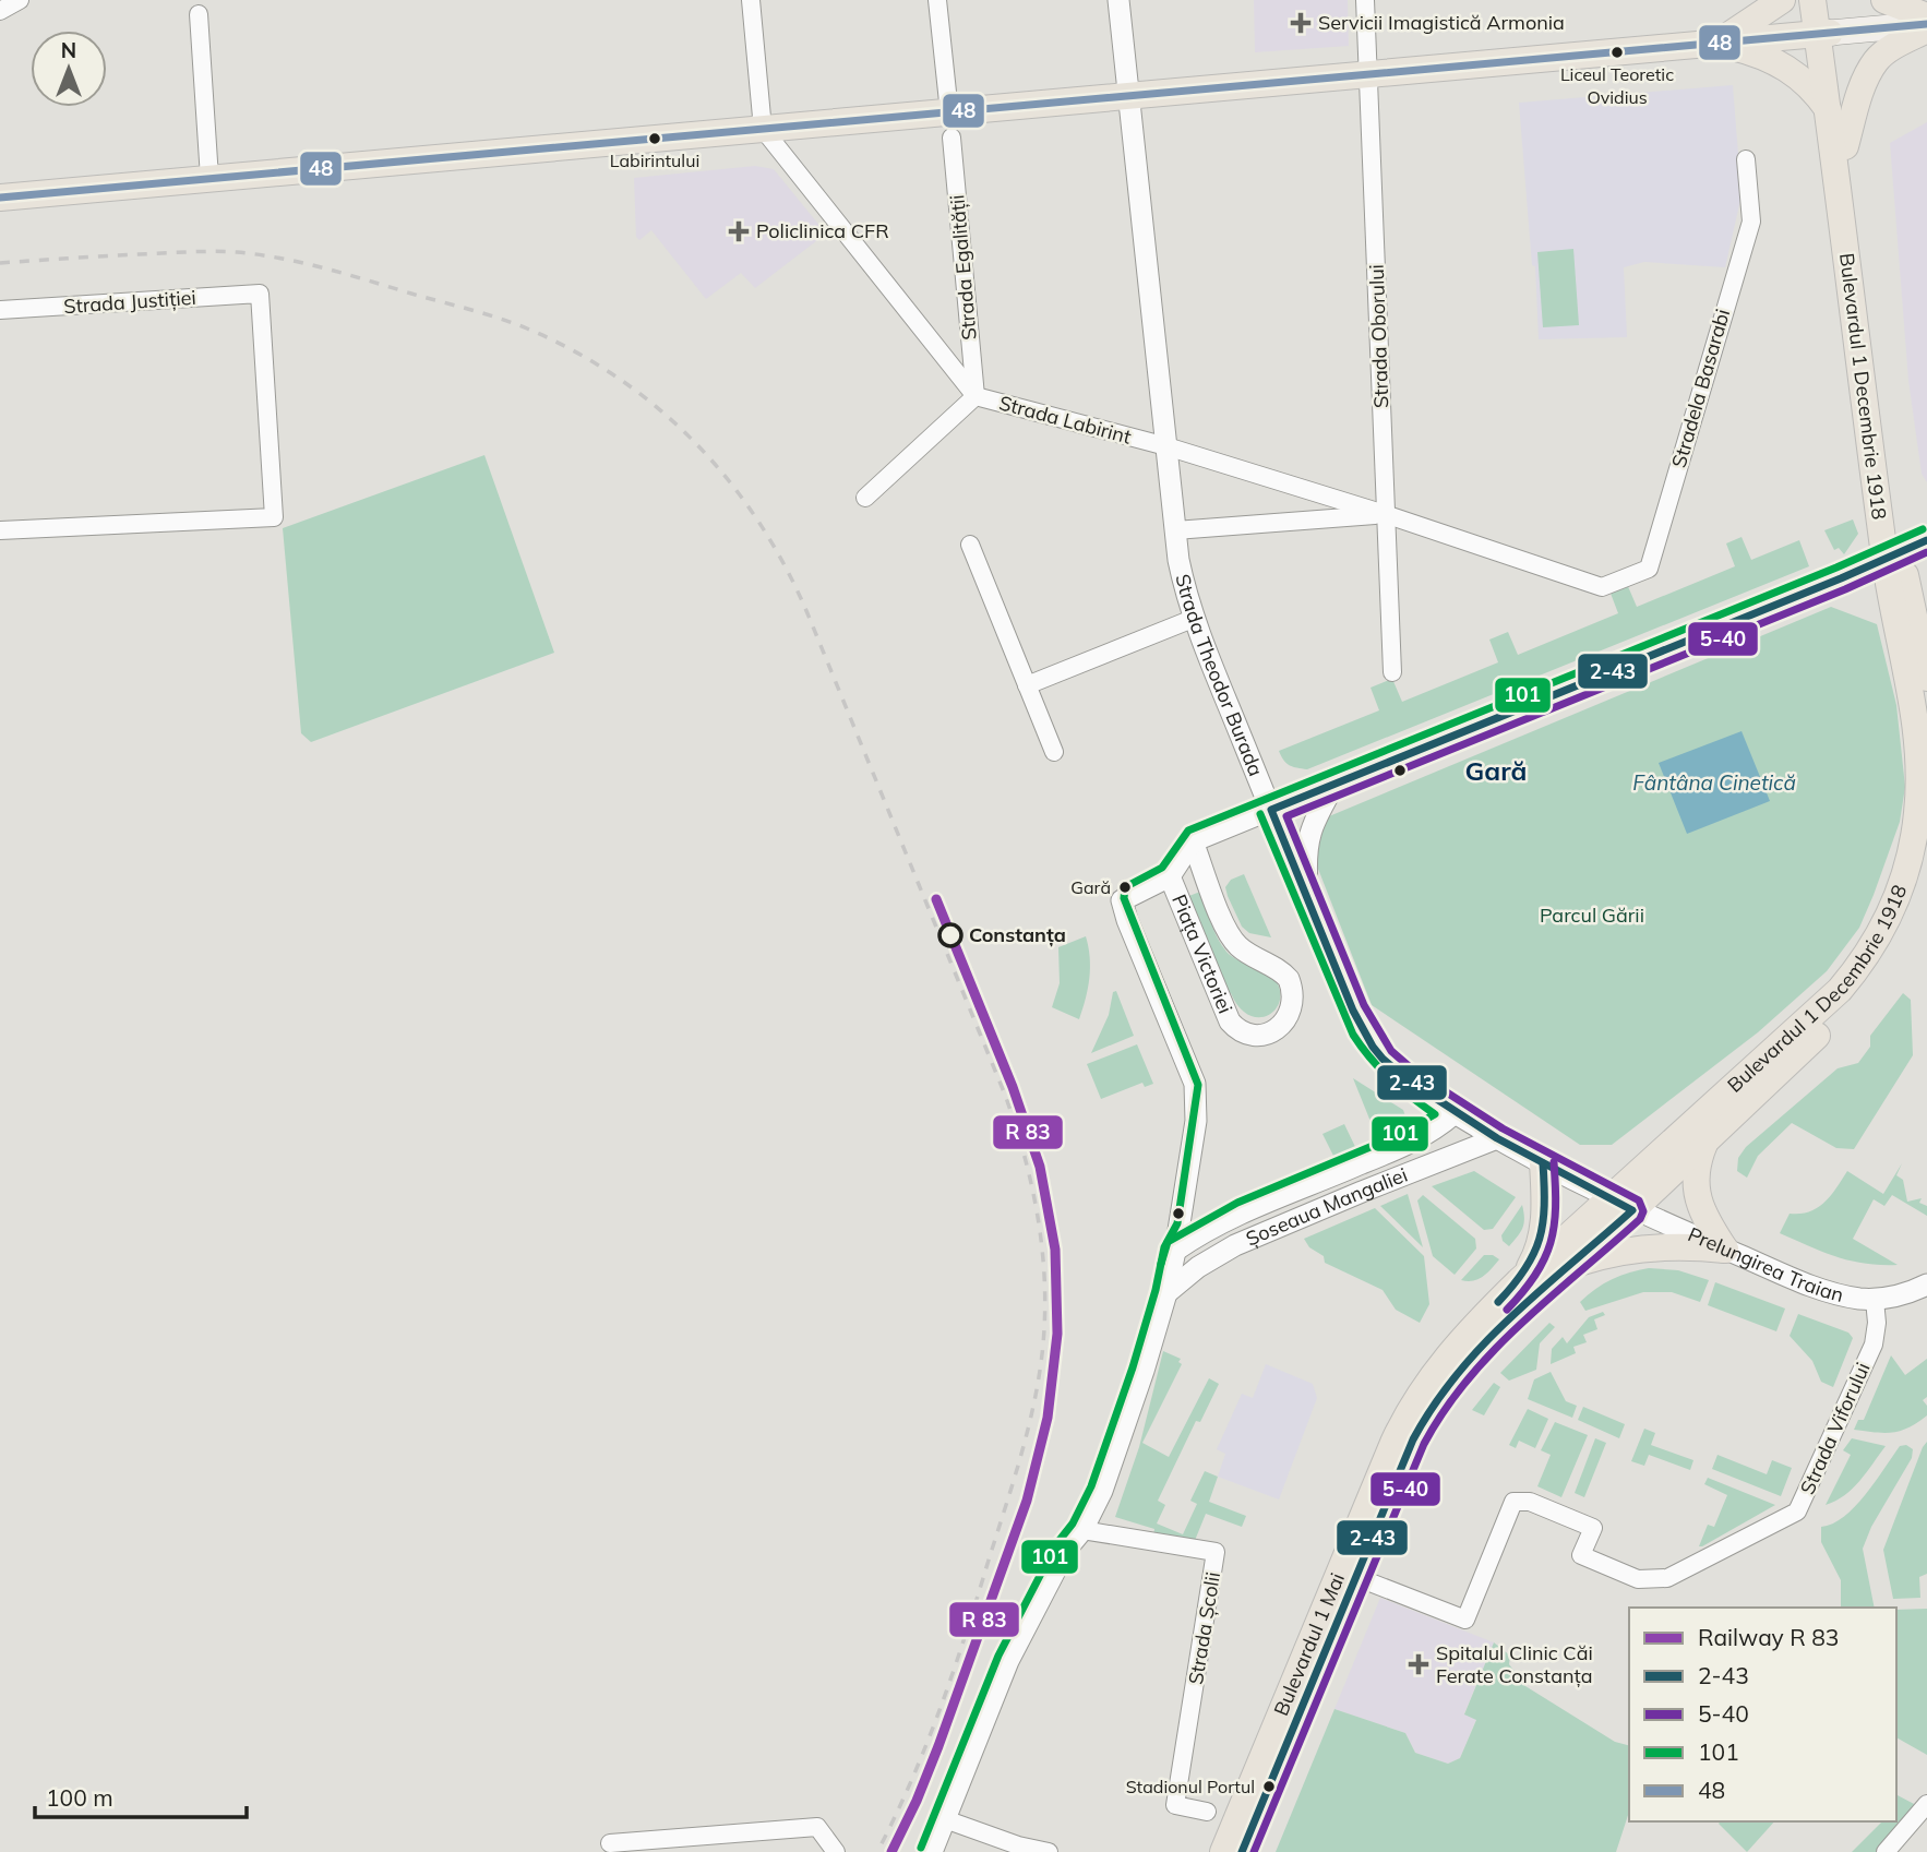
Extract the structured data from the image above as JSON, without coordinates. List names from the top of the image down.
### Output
{
  "streets": {
    "main road": ["Bulevardul 1 Decembrie 1918", "Bulevardul 1 Mai"],
    "street": [
      "Strada Egalității",
      "Strada Justiției",
      "Strada Oborului",
      "Stradela Basarabi",
      "Strada Labirint",
      "Strada Theodor Burada",
      "Piața Victoriei",
      "Șoseaua Mangaliei",
      "Prelungirea Traian",
      "Strada Viforului",
      "Strada Școlii"
    ]
  },
  "crossings": [
    ["Strada Egalității", "Strada Labirint"],
    ["Strada Oborului", "Strada Labirint"],
    ["Bulevardul 1 Decembrie 1918", "Strada Theodor Burada"],
    ["Bulevardul 1 Decembrie 1918", "Prelungirea Traian"],
    ["Bulevardul 1 Decembrie 1918", "Bulevardul 1 Mai"],
    ["Stradela Basarabi", "Strada Labirint"],
    ["Strada Labirint", "Strada Theodor Burada"],
    ["Strada Theodor Burada", "Șoseaua Mangaliei"],
    ["Strada Theodor Burada", "Prelungirea Traian"],
    ["Strada Theodor Burada", "Bulevardul 1 Mai"],
    ["Prelungirea Traian", "Strada Viforului"],
    ["Prelungirea Traian", "Bulevardul 1 Mai"],
    ["Strada Viforului", "Bulevardul 1 Mai"]
  ],
  "districts": ["Gară"],
  "water": ["Fântâna Cinetică"],
  "parks": ["Parcul Gării"],
  "places": {
    "health": ["Servicii Imagistică Armonia", "Policlinica CFR", "Spitalul Clinic Căi Ferate Constanța"],
    "other": [
      "Liceul Teoretic Ovidius",
      "Labirintului",
      "Gară",
      "Constanța",
      "Stadionul Portul"
    ]
  },
  "lines": [
    "transit line 48",
    "transit line 101",
    "transit line 2-43",
    "transit line 5-40"
  ],
  "legend": [
    "Railway R 83",
    "2-43",
    "5-40",
    "101",
    "48"
  ],
  "scale_bar": "100 m",
  "north": "top"
}
